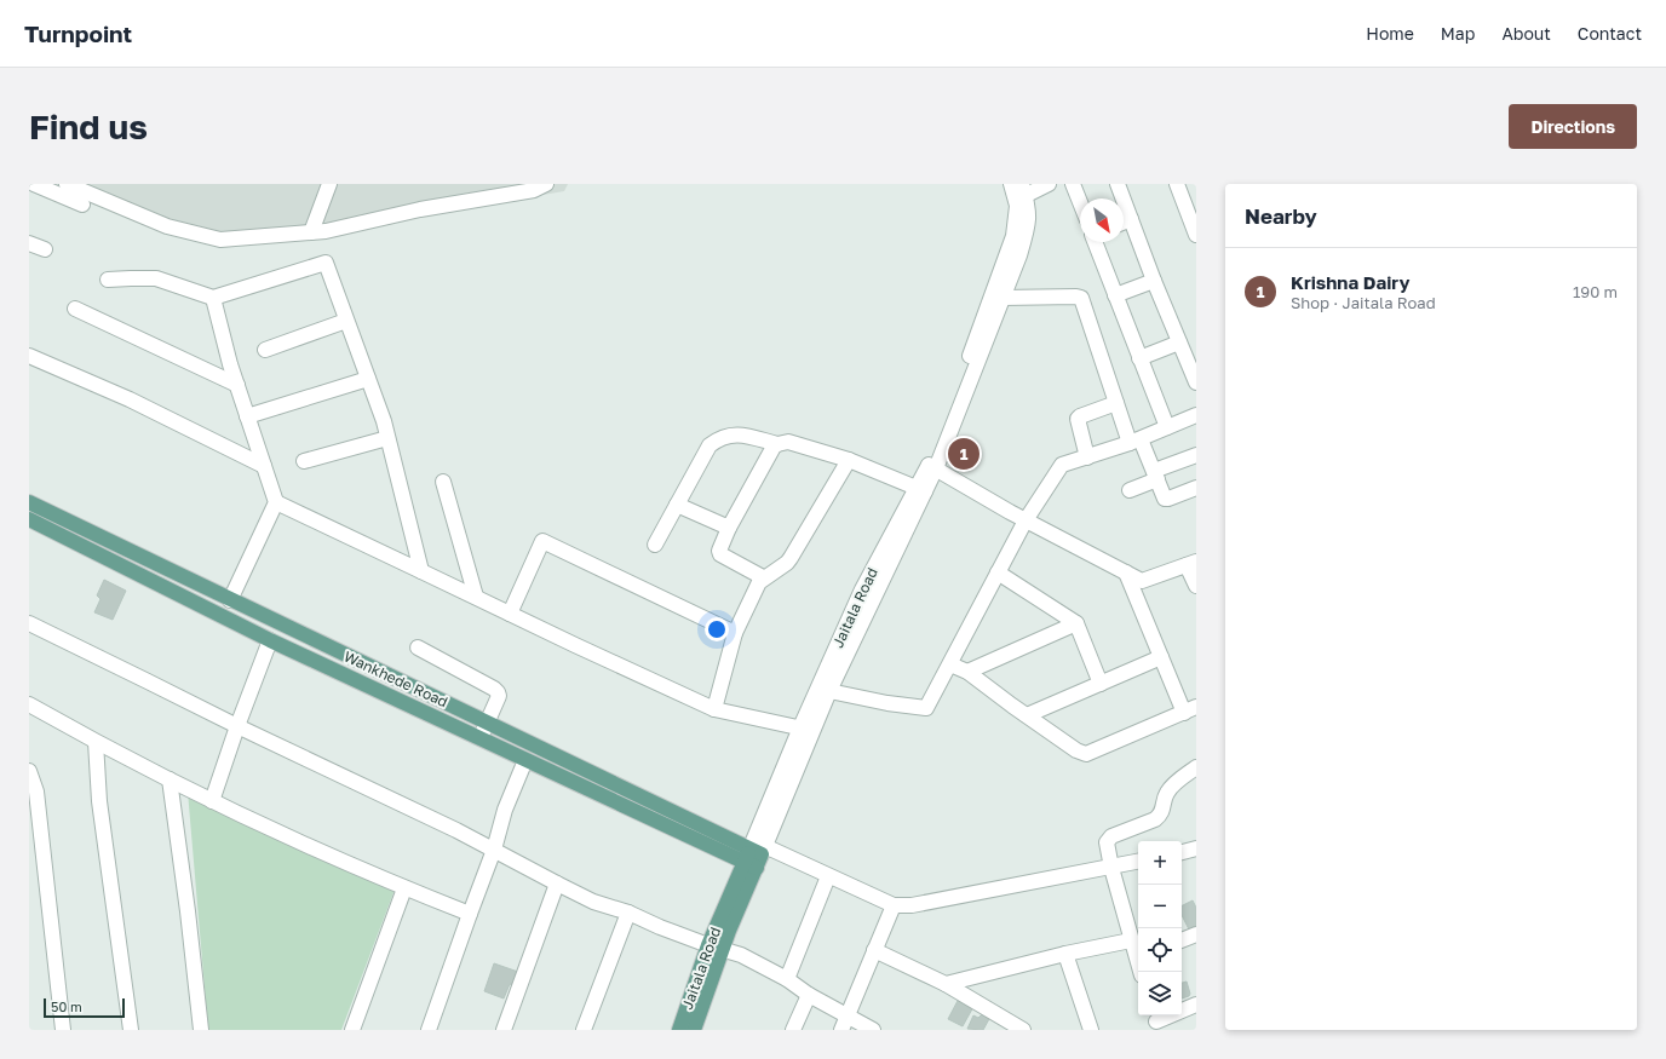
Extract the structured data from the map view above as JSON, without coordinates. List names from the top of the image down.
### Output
{
  "streets": {
    "main road": ["Jaitala Road", "Wankhede Road"]
  },
  "crossings": [
    ["Jaitala Road", "Wankhede Road"]
  ],
  "scale_bar": "50 m",
  "north": "bottom right",
  "page": {
    "header": "Turnpoint",
    "nav": [
      "Home",
      "Map",
      "About",
      "Contact"
    ],
    "buttons": "Directions",
    "title": "Find us",
    "heading": "Nearby",
    "list": [
      {
        "mark": "1",
        "name": "Krishna Dairy",
        "note": "Shop · Jaitala Road",
        "value": "190 m"
      }
    ],
    "pins": "1",
    "map_buttons": ["+", "−"],
    "scale": "50 m"
  }
}
